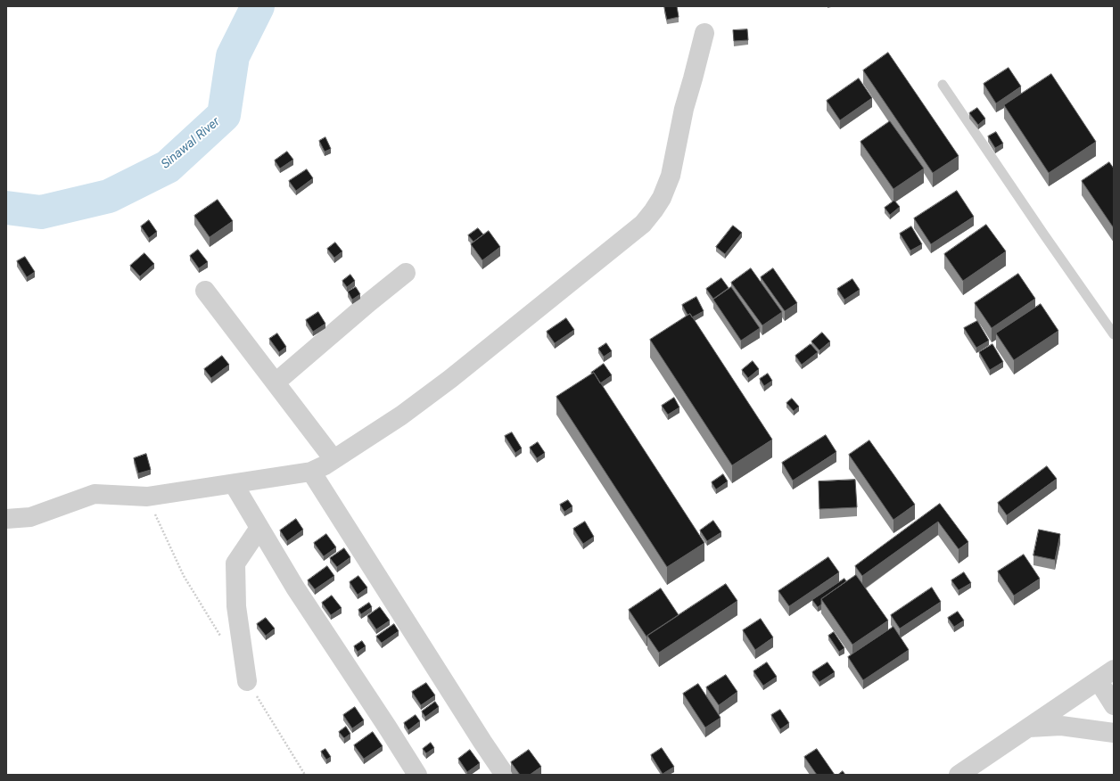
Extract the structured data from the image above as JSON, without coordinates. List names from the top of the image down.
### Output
{
  "water": ["Sinawal River"]
}
